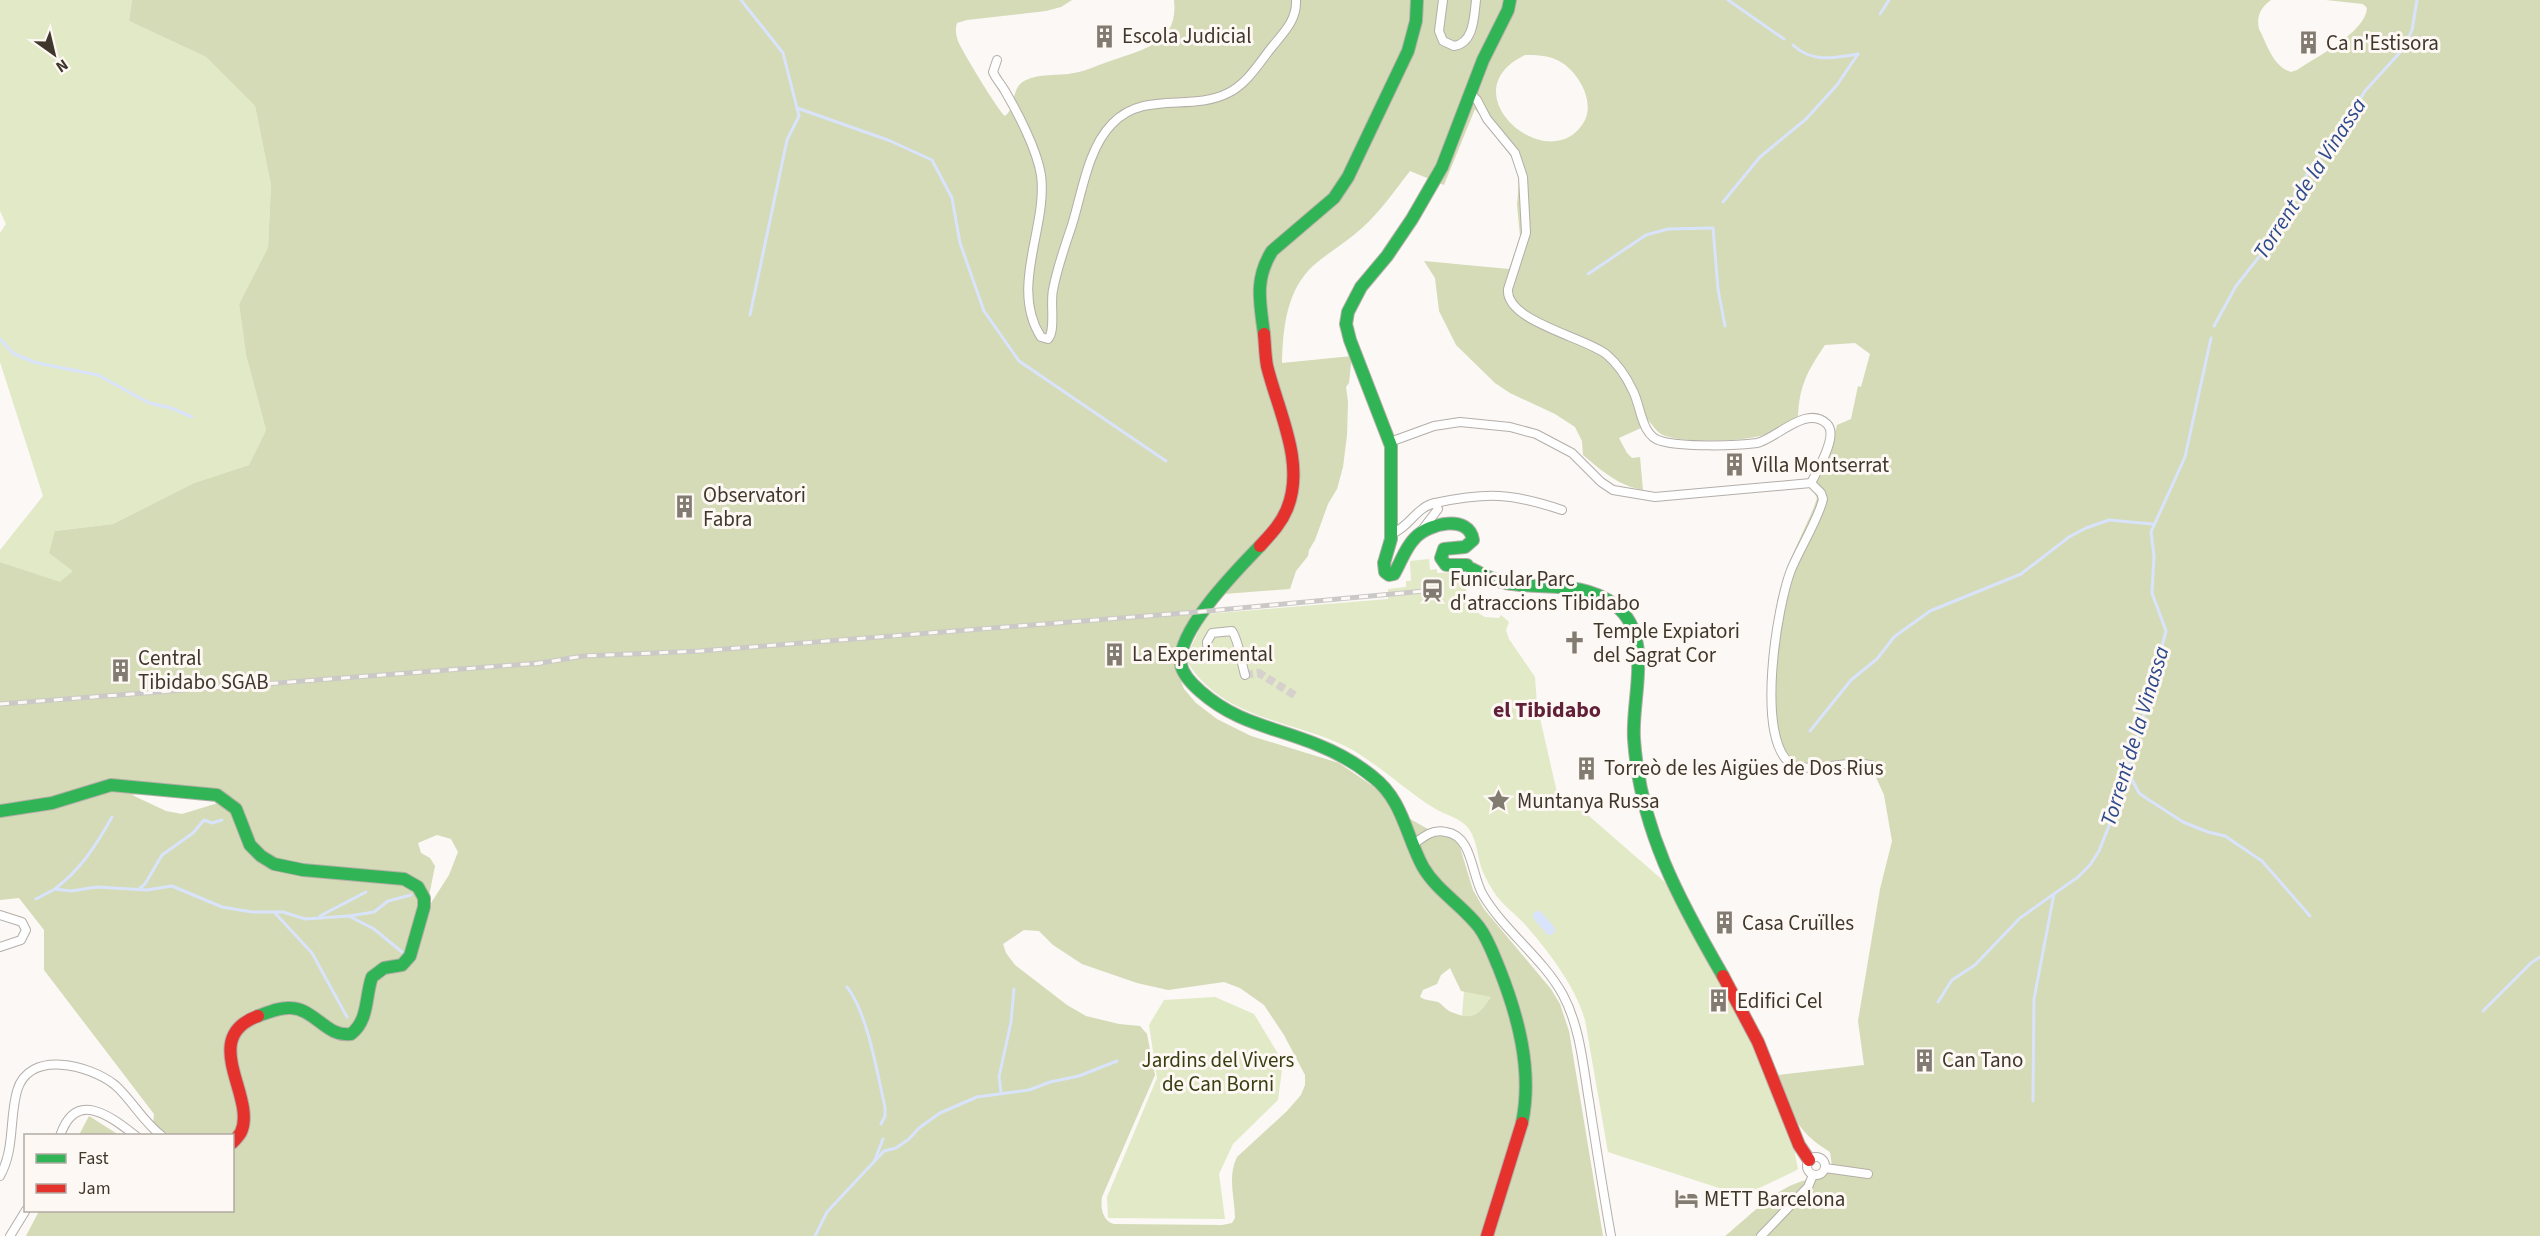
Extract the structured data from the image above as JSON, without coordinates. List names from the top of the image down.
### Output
{
  "districts": ["el Tibidabo"],
  "water": ["Torrent de la Vinassa"],
  "parks": ["Jardins del Vivers de Can Borni"],
  "places": {
    "building": [
      "Escola Judicial",
      "Ca n'Estisora",
      "Villa Montserrat",
      "Observatori Fabra",
      "La Experimental",
      "Central Tibidabo SGAB",
      "Torreò de les Aigües de Dos Rius",
      "Casa Cruïlles",
      "Edifici Cel",
      "Can Tano"
    ],
    "station": ["Funicular Parc d'atraccions Tibidabo"],
    "church": ["Temple Expiatori del Sagrat Cor"],
    "place": ["Muntanya Russa"],
    "hotel": ["METT Barcelona"]
  },
  "legend": ["Fast", "Jam"],
  "north": "bottom right"
}
